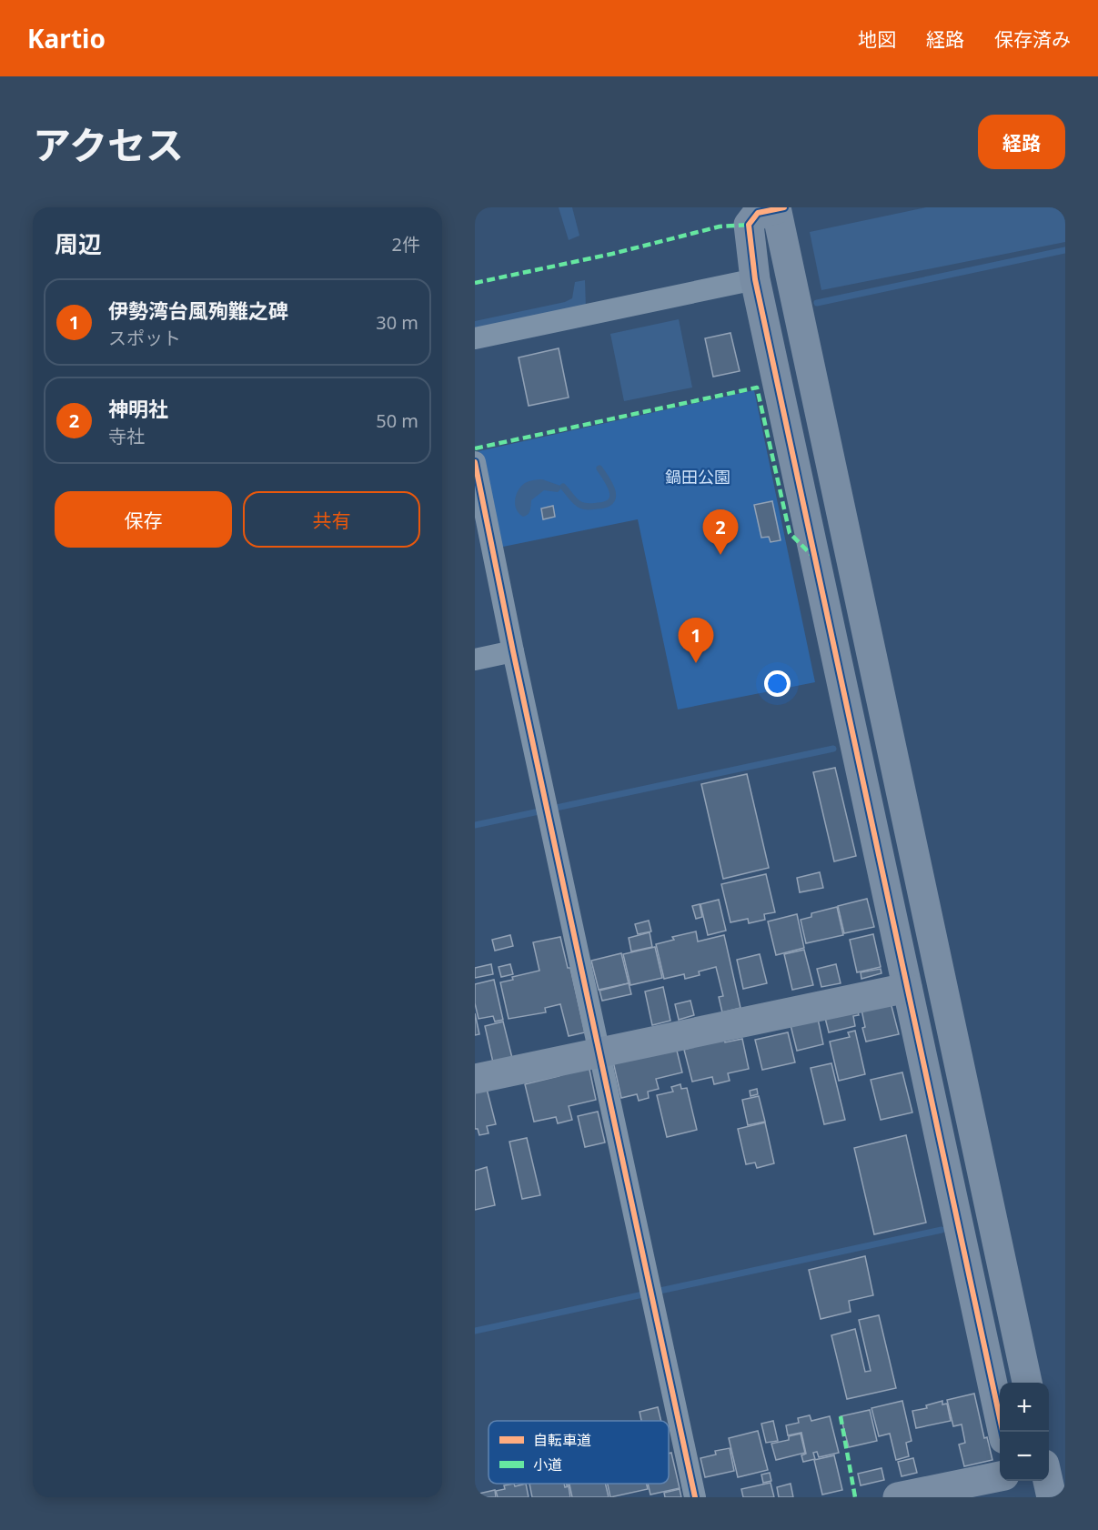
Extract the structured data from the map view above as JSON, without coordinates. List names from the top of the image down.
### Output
{
  "parks": ["鍋田公園"],
  "legend": ["自転車道", "小道"],
  "page": {
    "header": "Kartio",
    "nav": ["地図", "経路", "保存済み"],
    "title": "アクセス",
    "buttons": [
      "経路",
      ["保存", "共有"]
    ],
    "heading": ["周辺", "2件"],
    "list": [
      {
        "mark": "1",
        "name": "伊勢湾台風殉難之碑",
        "note": "スポット",
        "value": "30 m"
      },
      {
        "mark": "2",
        "name": "神明社",
        "note": "寺社",
        "value": "50 m"
      }
    ],
    "pins": ["2", "1"],
    "map_buttons": ["+", "−"]
  }
}
